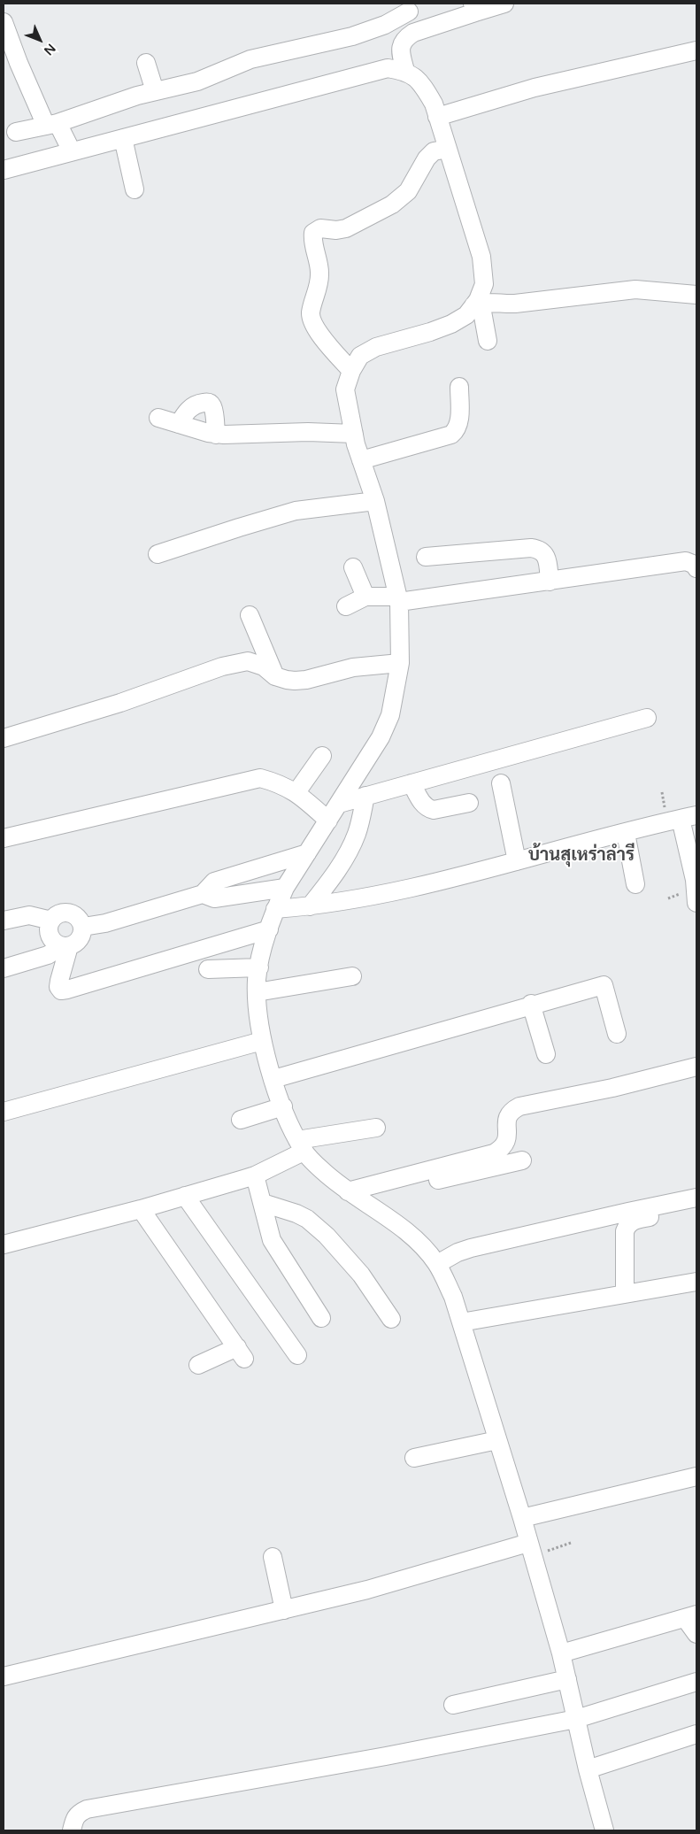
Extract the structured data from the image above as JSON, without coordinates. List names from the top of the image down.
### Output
{
  "districts": ["บ้านสุเหร่าลำรี"],
  "north": "bottom right"
}
